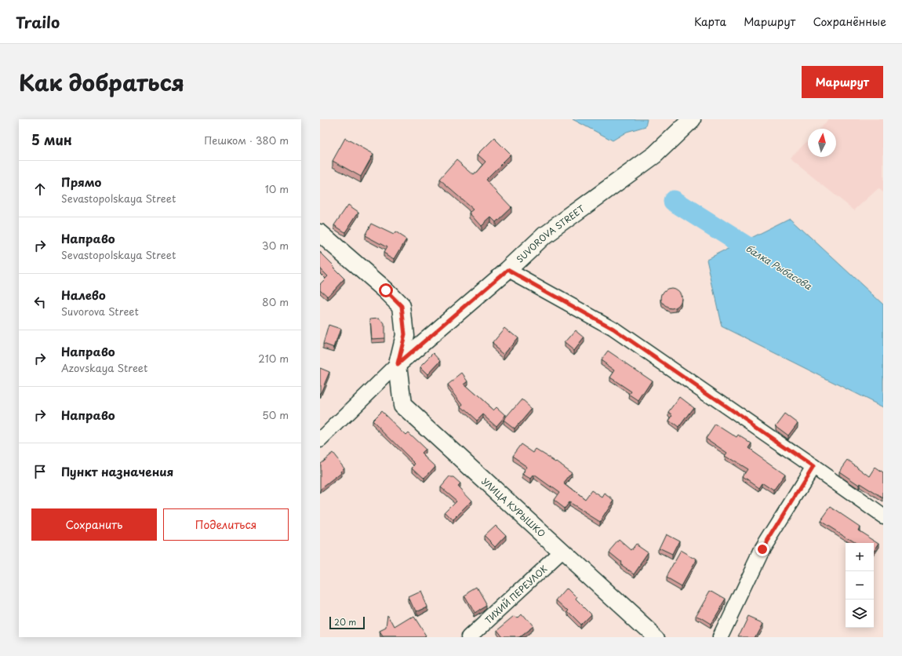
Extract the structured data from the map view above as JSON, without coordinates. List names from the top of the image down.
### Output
{
  "streets": {
    "main road": ["SUVOROVA STREET", "УЛИЦА КУРЫШКО"],
    "street": ["ТИХИЙ ПЕРЕУЛОК"]
  },
  "crossings": [
    ["SUVOROVA STREET", "УЛИЦА КУРЫШКО"],
    ["УЛИЦА КУРЫШКО", "ТИХИЙ ПЕРЕУЛОК"]
  ],
  "water": ["балка Рыбасова"],
  "scale_bar": "20 m",
  "north": "top",
  "page": {
    "header": "Trailo",
    "nav": ["Карта", "Маршрут", "Сохранённые"],
    "title": "Как добраться",
    "buttons": [
      "Маршрут",
      ["Сохранить", "Поделиться"]
    ],
    "heading": ["5 мин", "Пешком · 380 m"],
    "list": [
      ["Прямо", "Sevastopolskaya Street", "10 m"],
      ["Направо", "Sevastopolskaya Street", "30 m"],
      ["Налево", "Suvorova Street", "80 m"],
      ["Направо", "Azovskaya Street", "210 m"],
      ["Направо", "50 m"],
      "Пункт назначения"
    ],
    "map_buttons": ["+", "−"],
    "scale": "20 m"
  }
}
